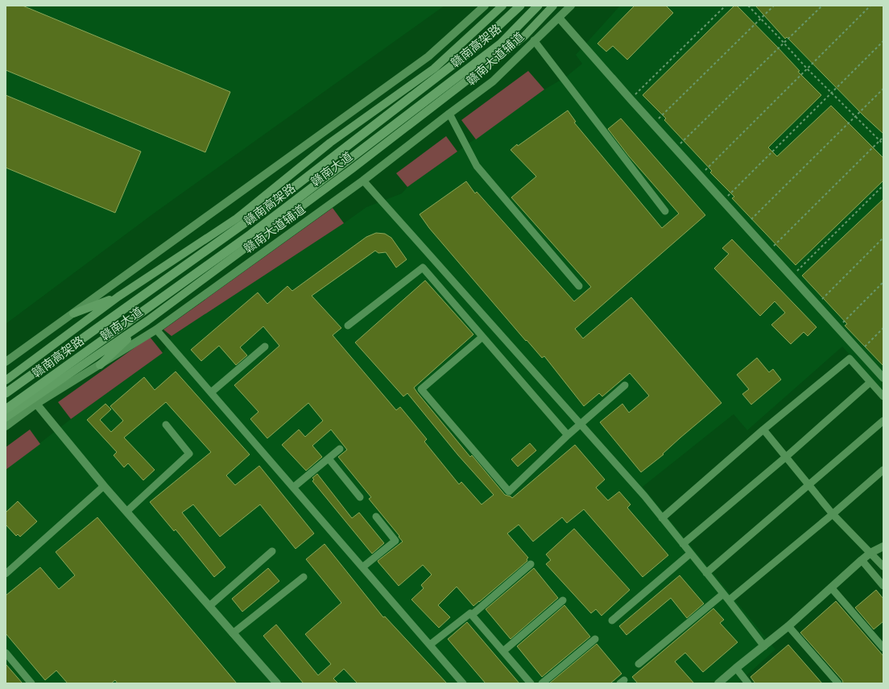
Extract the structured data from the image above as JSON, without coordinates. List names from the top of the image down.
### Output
{
  "streets": {
    "highway": ["赣南高架路"],
    "main road": ["赣南大道"],
    "street": ["赣南大道辅道"]
  }
}
